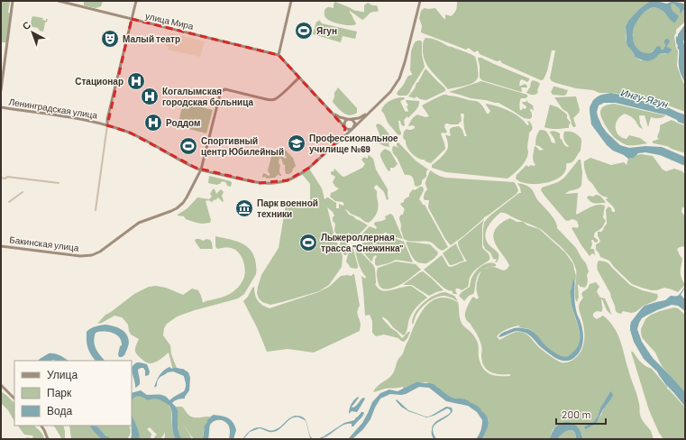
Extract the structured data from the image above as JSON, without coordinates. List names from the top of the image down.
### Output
{
  "streets": {
    "street": ["улица Мира", "Ленинградская улица", "Бакинская улица"]
  },
  "crossings": [
    ["Ленинградская улица", "Бакинская улица"]
  ],
  "water": ["Ингу-Ягун"],
  "places": {
    "sports": ["Ягун", "Спортивный центр Юбилейный", "Лыжероллерная трасса \"Снежинка\""],
    "theatre": ["Малый театр"],
    "hospital": ["Стационар", "Когалымская городская больница", "Роддом"],
    "school or university": ["Профессиональное училище №69"],
    "museum": ["Парк военной техники"]
  },
  "legend": ["Улица", "Парк", "Вода"],
  "scale_bar": "200 m",
  "north": "top left"
}
